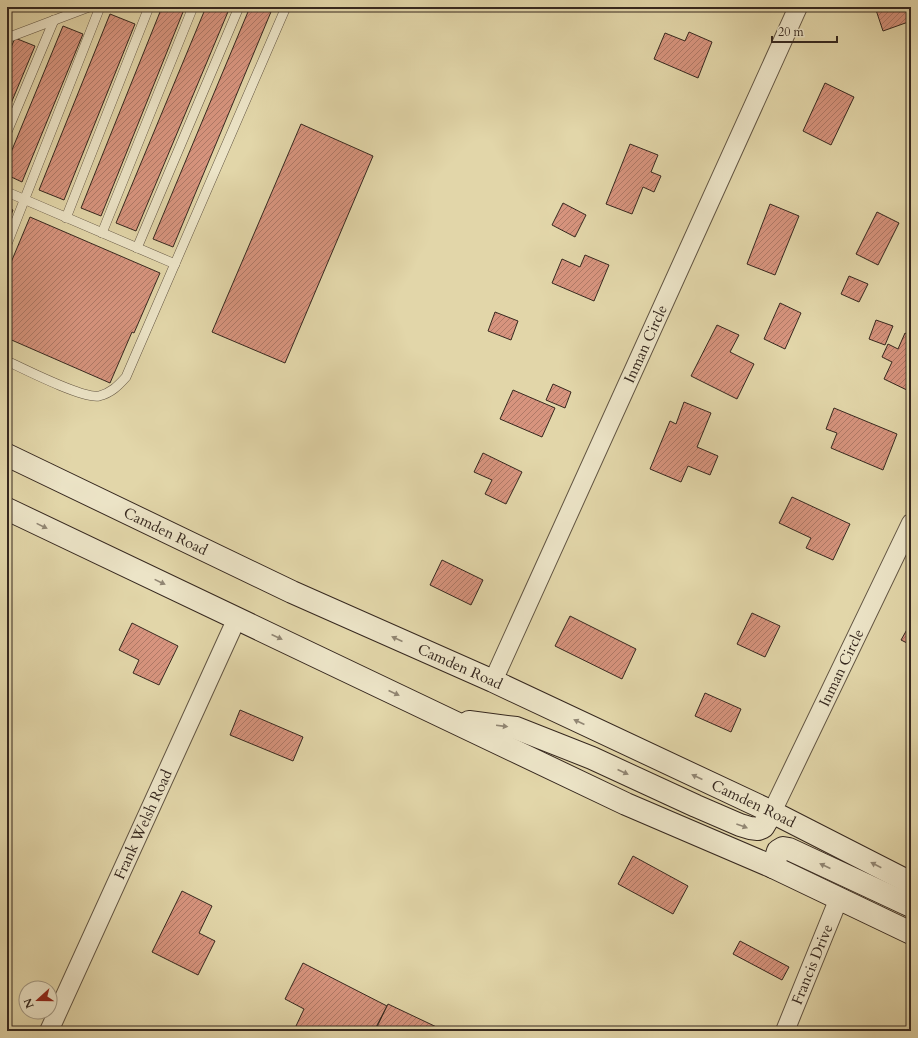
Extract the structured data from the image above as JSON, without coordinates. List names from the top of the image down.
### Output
{
  "streets": {
    "main road": ["Camden Road"],
    "street": ["Inman Circle", "Frank Welsh Road", "Francis Drive"]
  },
  "crossings": [
    ["Inman Circle", "Camden Road"]
  ],
  "scale_bar": "20 m",
  "north": "left"
}
